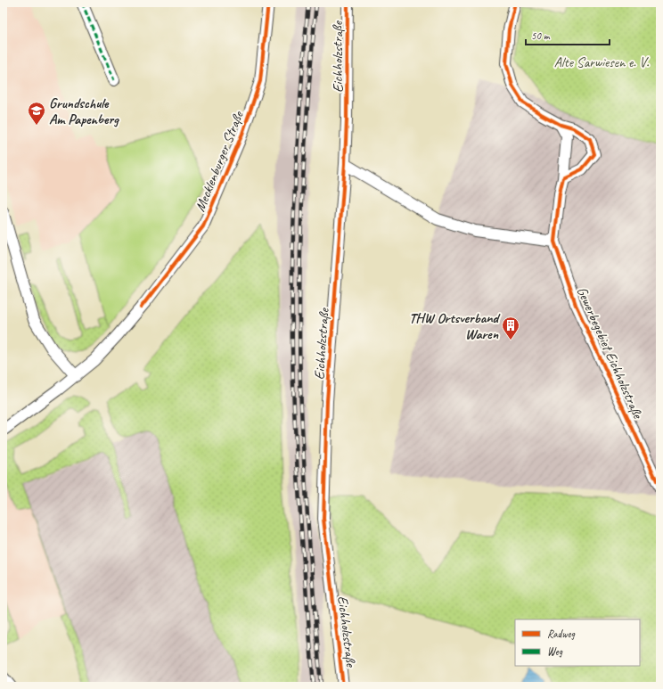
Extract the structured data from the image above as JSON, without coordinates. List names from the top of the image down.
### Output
{
  "streets": {
    "street": ["Eichholzstraße", "Mecklenburger Straße", "Gewerbegebiet Eichholzstraße"]
  },
  "parks": ["Alte Sarwiesen e. V."],
  "places": {
    "school or university": ["Grundschule Am Papenberg"],
    "building": ["THW Ortsverband Waren"]
  },
  "legend": ["Radweg", "Weg"],
  "scale_bar": "50 m"
}
